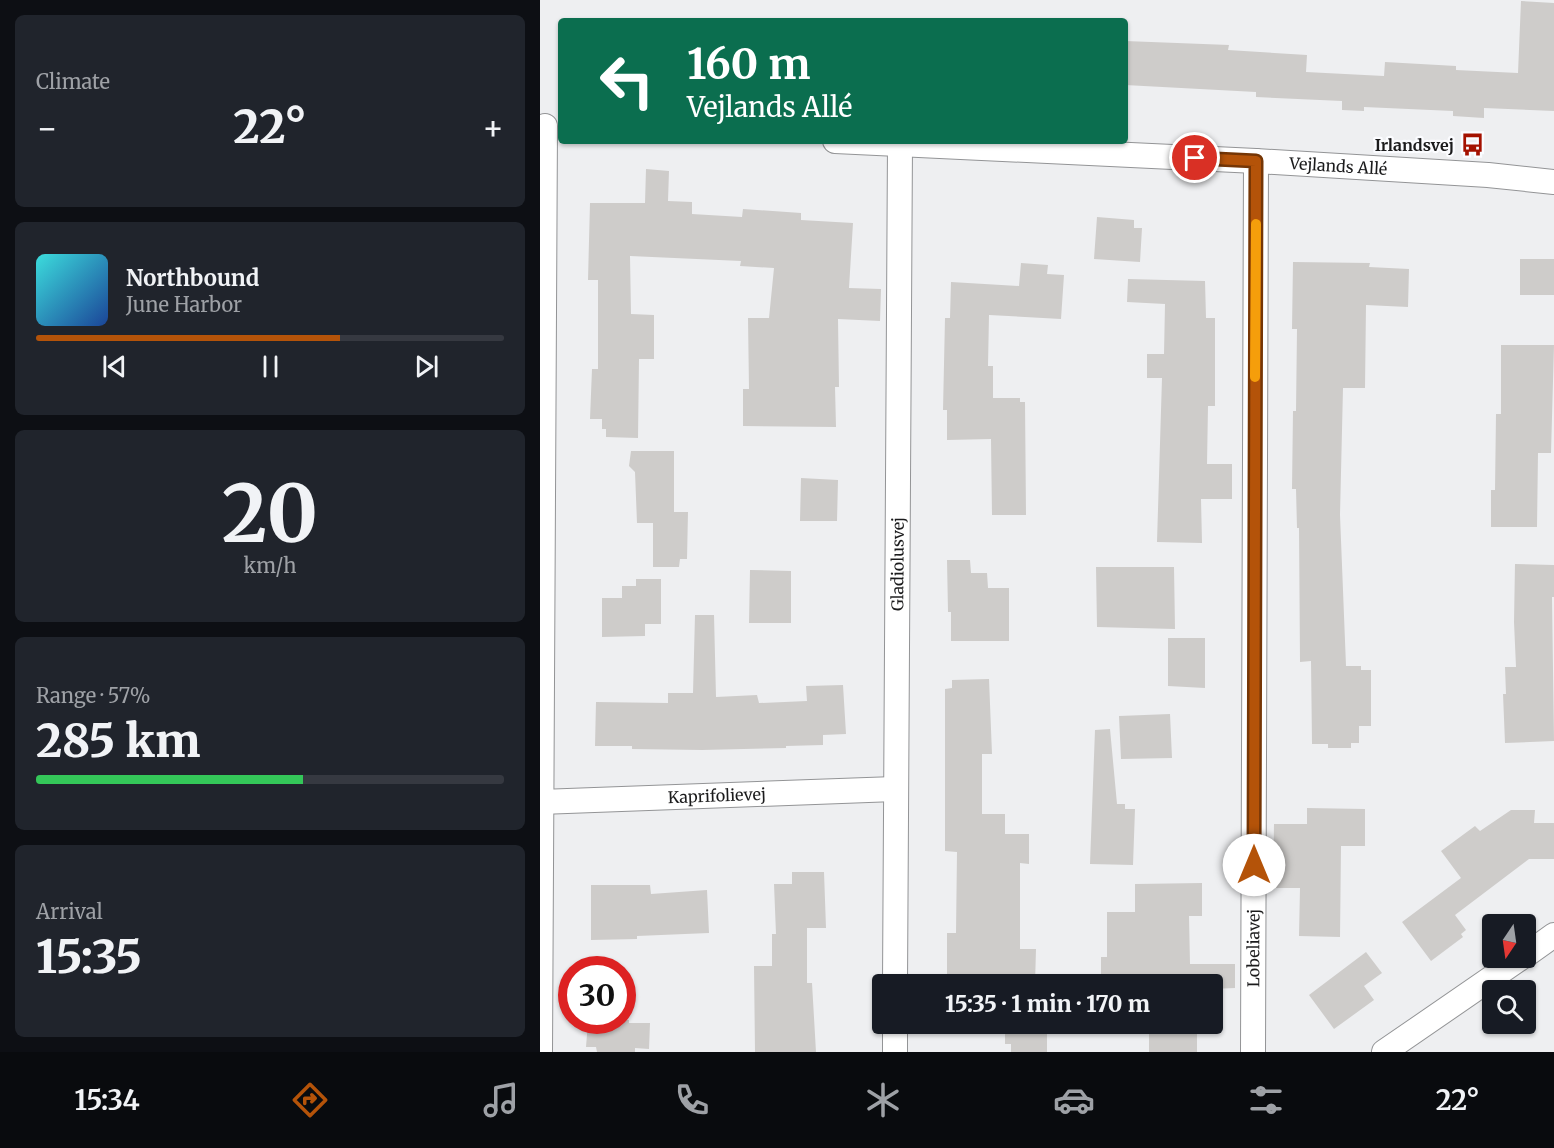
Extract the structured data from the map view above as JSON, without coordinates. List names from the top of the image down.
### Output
{
  "streets": {
    "street": [
      "Vejlands Allé",
      "Gladiolusvej",
      "Kaprifolievej",
      "Lobeliavej"
    ]
  },
  "crossings": [
    ["Vejlands Allé", "Gladiolusvej"],
    ["Vejlands Allé", "Lobeliavej"],
    ["Gladiolusvej", "Kaprifolievej"]
  ],
  "places": {
    "bus stop": ["Irlandsvej"]
  },
  "north": "bottom",
  "page": {
    "tile": [
      "Climate",
      ["20", "km/h"],
      ["Range · 57%", "285 km"],
      ["Arrival", "15:35"]
    ],
    "turn": ["160 m", "Vejlands Allé"],
    "heat": ["−", "22°", "+"],
    "song": ["Northbound", "June Harbor"],
    "limit": "30",
    "trip": "15:35 · 1 min · 170 m",
    "tabs": ["15:34", "22°"]
  }
}
